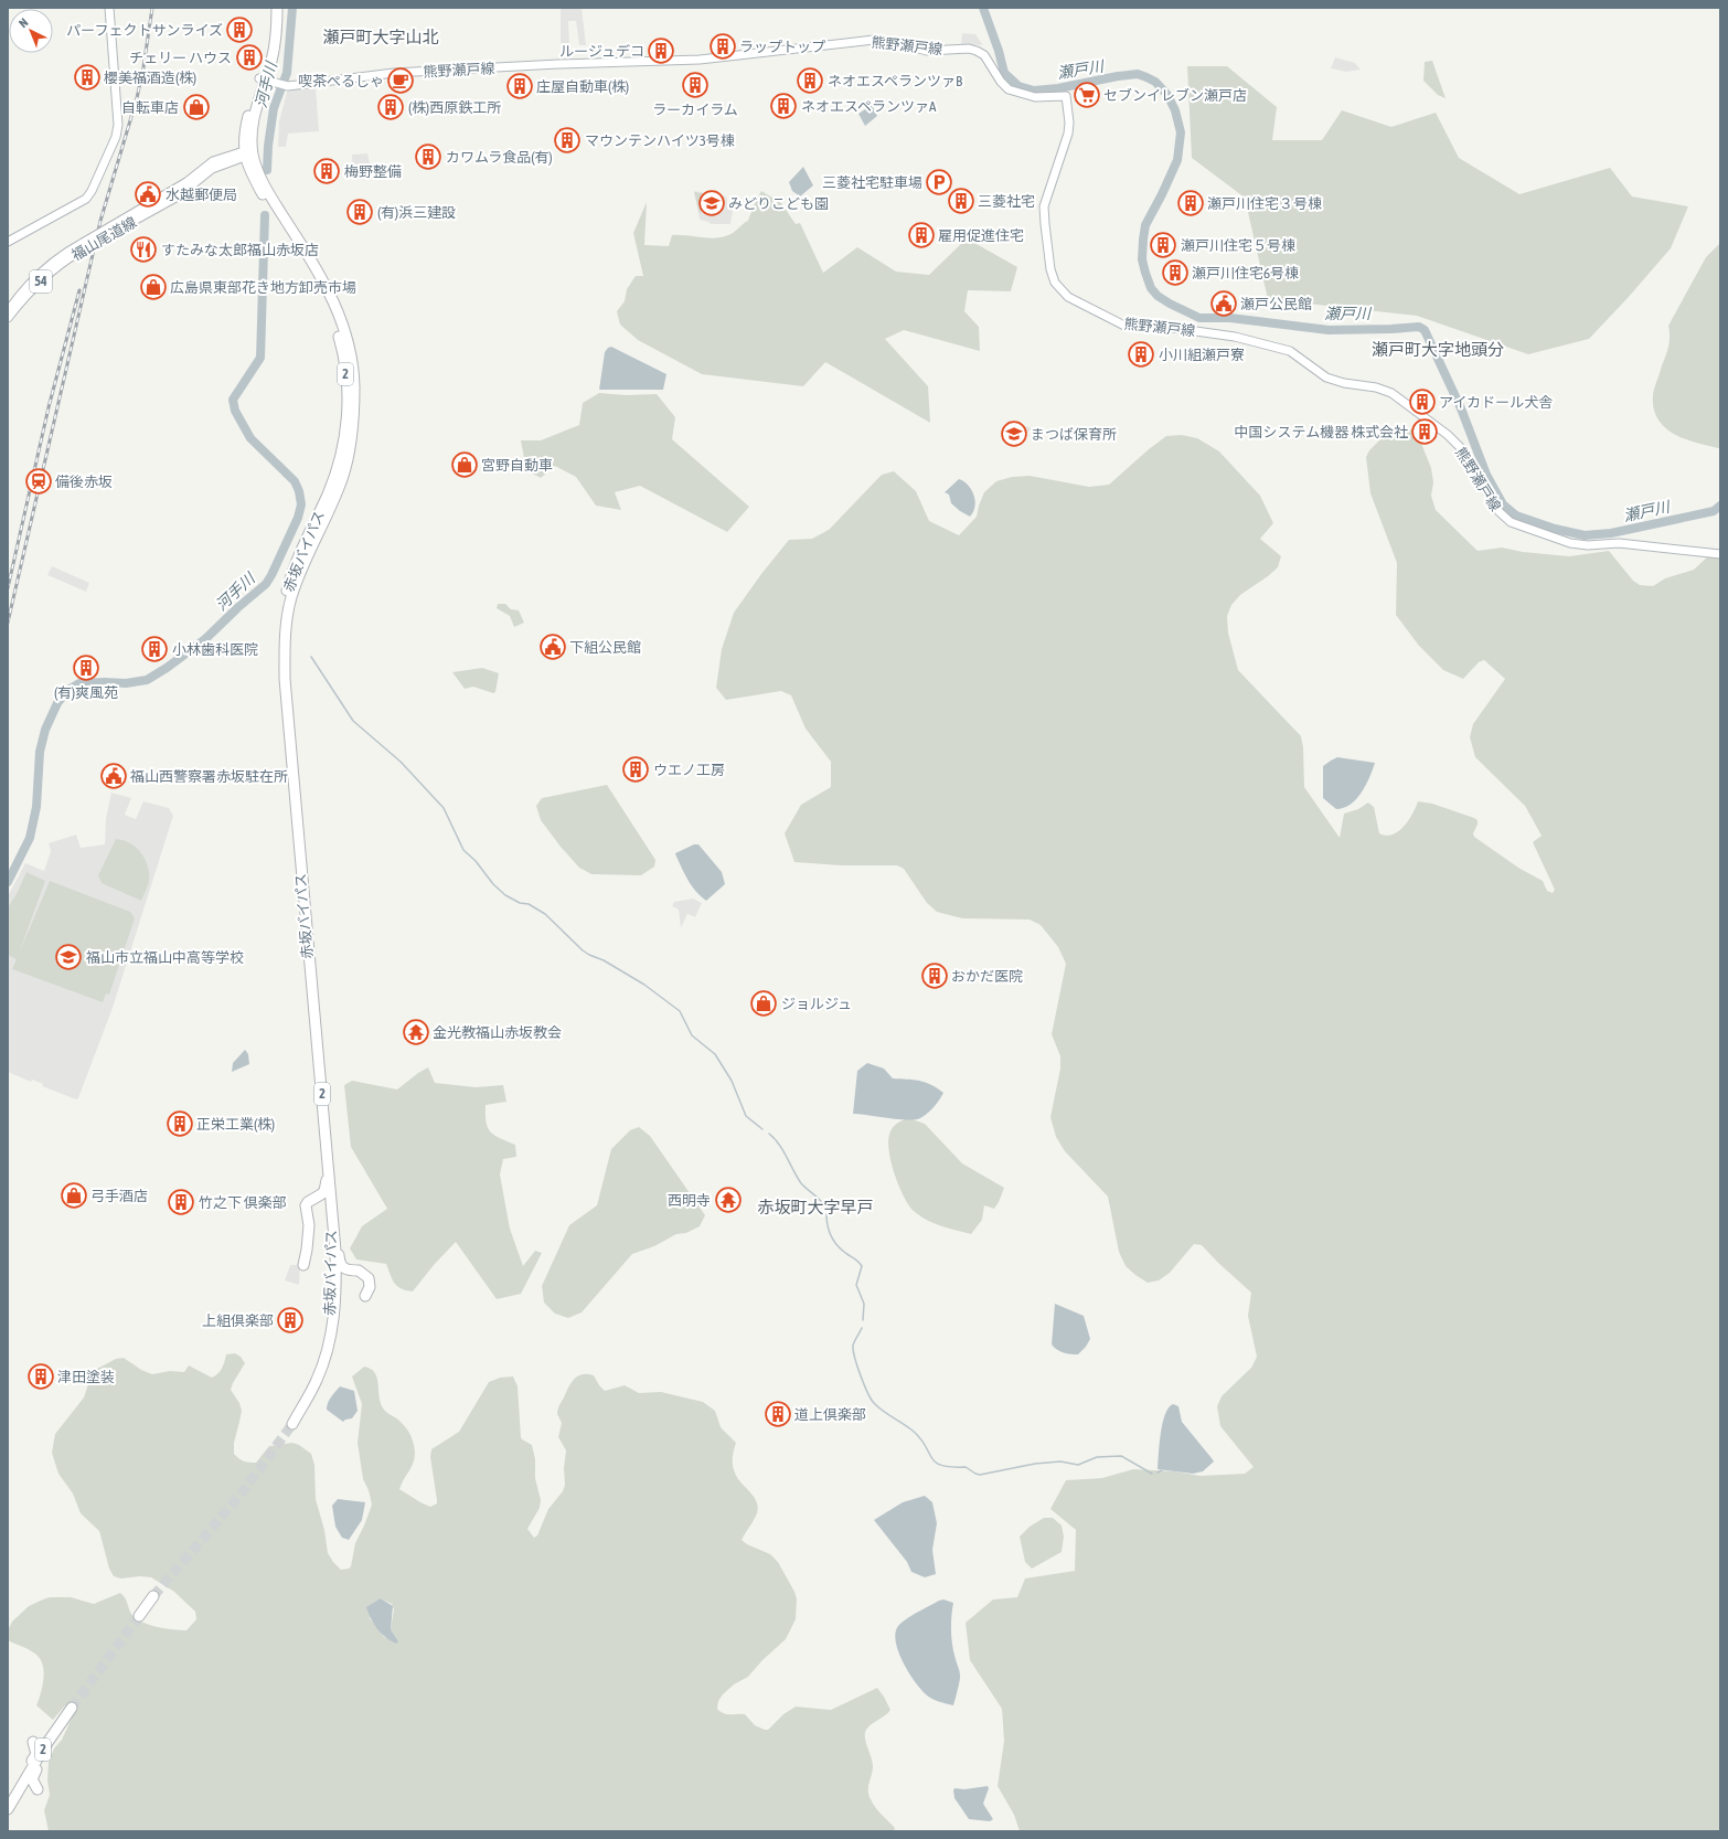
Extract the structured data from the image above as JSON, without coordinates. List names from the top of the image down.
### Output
{
  "streets": {
    "highway": ["2", "赤坂バイパス"],
    "main road": ["熊野瀬戸線", "福山尾道線", "54"]
  },
  "crossings": [
    ["熊野瀬戸線", "2"],
    ["福山尾道線", "2"],
    ["福山尾道線", "赤坂バイパス"],
    ["2", "赤坂バイパス"]
  ],
  "districts": ["瀬戸町大字山北", "瀬戸町大字地頭分", "赤坂町大字早戸"],
  "water": ["瀬戸川", "河手川"],
  "places": {
    "building": [
      "パーフェクトサンライズ",
      "ラップトップ",
      "ルージュデコ",
      "チェリー ハウス",
      "櫻美福酒造(株)",
      "ネオエスペランツァB",
      "ラーカイラム",
      "庄屋自動車(株)",
      "ネオエスペランツァA",
      "(株)西原鉄工所",
      "マウンテンハイツ3号棟",
      "カワムラ食品(有)",
      "梅野整備",
      "三菱社宅",
      "瀬戸川住宅３号棟",
      "(有)浜三建設",
      "雇用促進住宅",
      "瀬戸川住宅５号棟",
      "瀬戸川住宅6号棟",
      "小川組瀬戸寮",
      "アイカドール犬舎",
      "中国システム機器 株式会社",
      "小林歯科医院",
      "(有)爽風苑",
      "ウエノ工房",
      "おかだ医院",
      "正栄工業(株)",
      "竹之下 倶楽部",
      "上組倶楽部",
      "津田塗装",
      "道上倶楽部"
    ],
    "cafe": ["喫茶ぺるしゃ"],
    "supermarket": ["セブンイレブン瀬戸店"],
    "shop": [
      "自転車店",
      "広島県東部花き地方卸売市場",
      "宮野自動車",
      "ジョルジュ",
      "弓手酒店"
    ],
    "parking": ["三菱社宅駐車場"],
    "public building": [
      "水越郵便局",
      "瀬戸公民館",
      "下組公民館",
      "福山西警察署赤坂駐在所"
    ],
    "school or university": ["みどりこども園", "まつば保育所", "福山市立福山中高等学校"],
    "restaurant": ["すたみな太郎福山赤坂店"],
    "station": ["備後赤坂"],
    "temple": ["金光教福山赤坂教会", "西明寺"]
  },
  "north": "top left"
}
